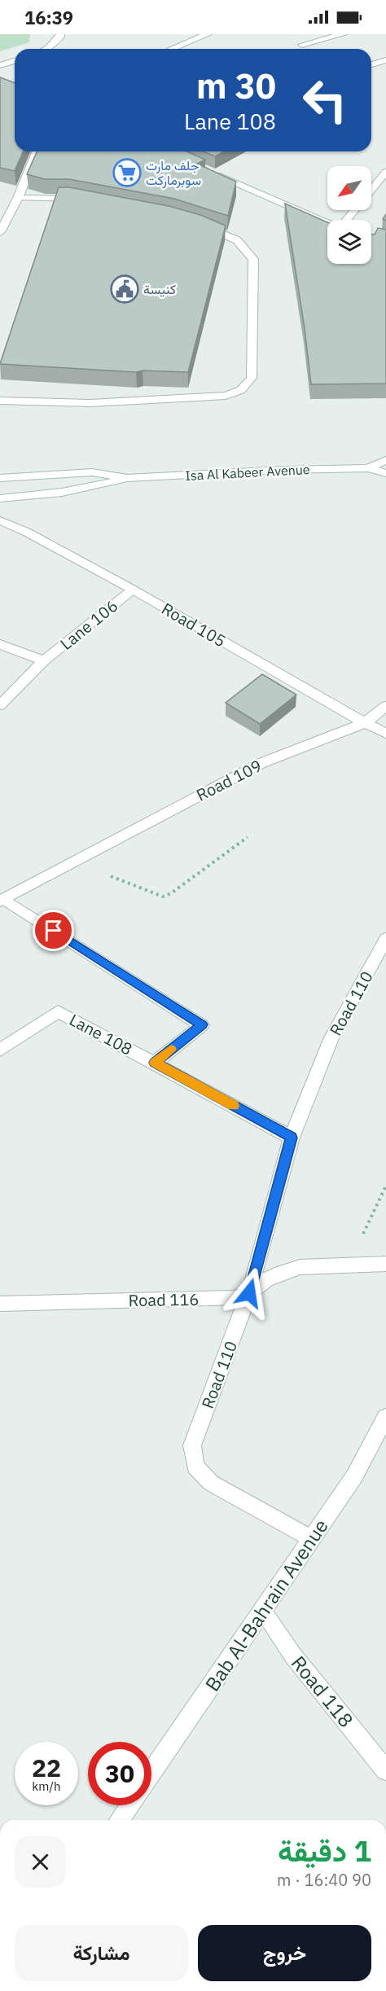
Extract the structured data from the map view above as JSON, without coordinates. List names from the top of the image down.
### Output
{
  "streets": {
    "street": [
      "Isa Al Kabeer Avenue",
      "Lane 106",
      "Road 105",
      "Road 109",
      "Road 110",
      "Lane 108",
      "Road 116",
      "Bab Al-Bahrain Avenue",
      "Road 118"
    ]
  },
  "crossings": [
    ["Lane 106", "Road 105"],
    ["Road 105", "Road 109"],
    ["Road 110", "Lane 108"],
    ["Road 110", "Road 116"],
    ["Road 110", "Bab Al-Bahrain Avenue"],
    ["Bab Al-Bahrain Avenue", "Road 118"]
  ],
  "places": {
    "supermarket": ["جلف مارت سوبرماركت"],
    "public building": ["كنيسة"]
  },
  "north": "bottom left",
  "page": {
    "status": "16:39",
    "turn": ["30 m", "Lane 108"],
    "speed": "22 km/h",
    "limit": "30",
    "heading": ["1 دقيقة", "90 m · 16:40"],
    "buttons": ["خروج", "مشاركة"]
  }
}
